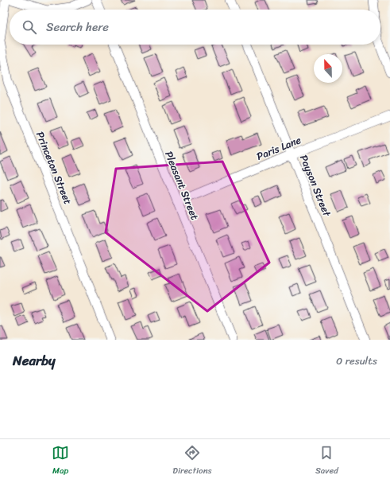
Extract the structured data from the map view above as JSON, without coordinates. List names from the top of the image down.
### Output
{
  "streets": {
    "street": [
      "Paris Lane",
      "Princeton Street",
      "Pleasant Street",
      "Payson Street"
    ]
  },
  "crossings": [
    ["Paris Lane", "Pleasant Street"],
    ["Paris Lane", "Payson Street"]
  ],
  "north": "top",
  "page": {
    "search": "Search here",
    "heading": ["Nearby", "0 results"],
    "nav": ["Map", "Directions", "Saved"]
  }
}
